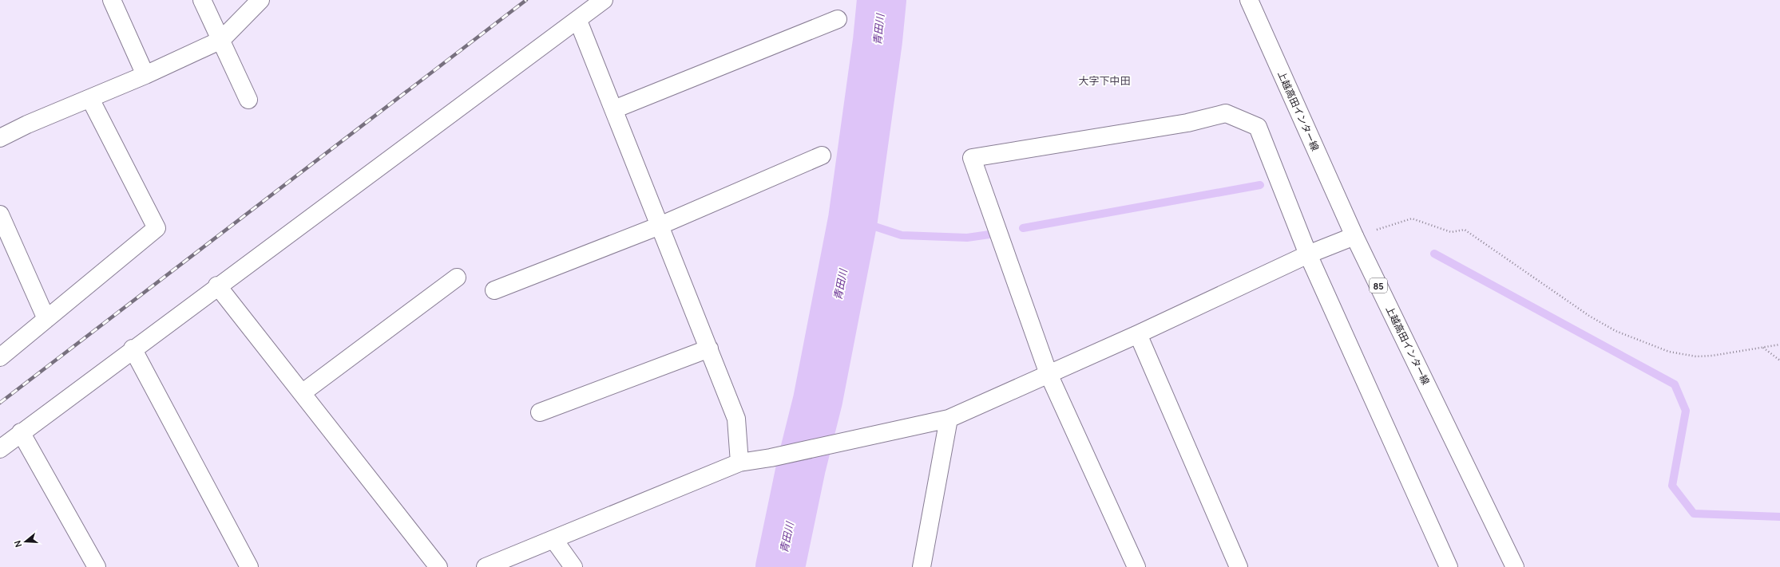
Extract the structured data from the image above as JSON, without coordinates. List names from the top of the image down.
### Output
{
  "streets": {
    "street": ["上越高田インター線", "85"]
  },
  "districts": ["大字下中田"],
  "water": ["青田川"],
  "north": "left"
}
